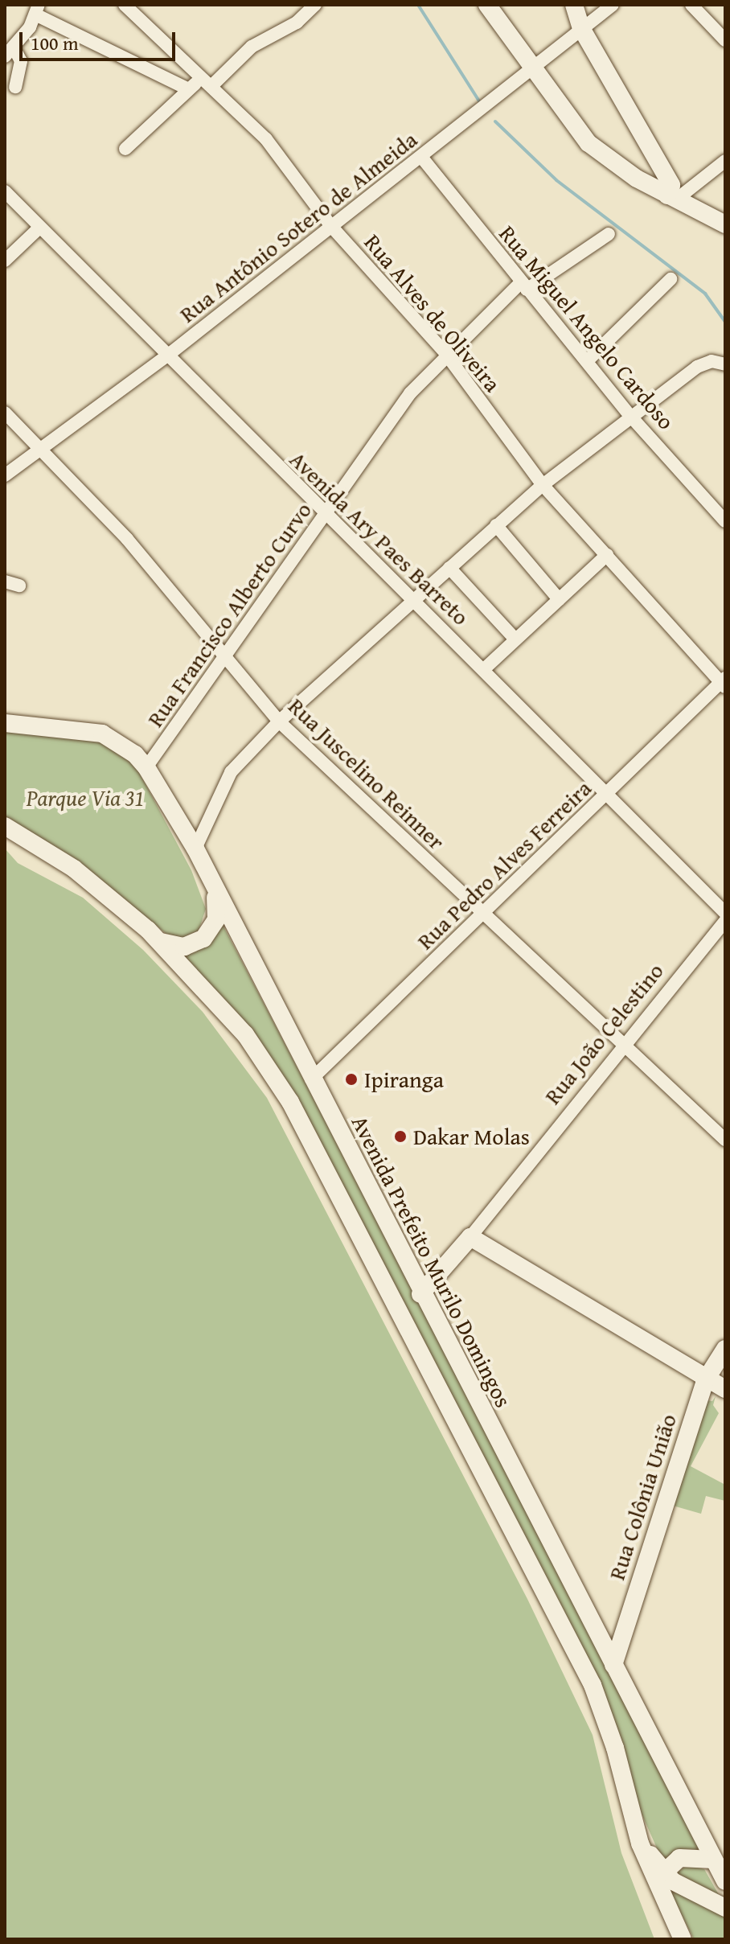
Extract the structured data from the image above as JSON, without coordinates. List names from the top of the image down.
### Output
{
  "streets": {
    "main road": ["Rua João Celestino", "Avenida Prefeito Murilo Domingos", "Rua Colônia União"],
    "street": [
      "Rua Antônio Sotero de Almeida",
      "Rua Alves de Oliveira",
      "Rua Miguel Angelo Cardoso",
      "Avenida Ary Paes Barreto",
      "Rua Francisco Alberto Curvo",
      "Rua Juscelino Reinner",
      "Rua Pedro Alves Ferreira"
    ]
  },
  "crossings": [
    ["Rua Antônio Sotero de Almeida", "Rua Alves de Oliveira"],
    ["Rua Antônio Sotero de Almeida", "Rua Miguel Angelo Cardoso"],
    ["Rua Antônio Sotero de Almeida", "Avenida Ary Paes Barreto"],
    ["Rua Antônio Sotero de Almeida", "Rua Juscelino Reinner"],
    ["Rua Alves de Oliveira", "Rua Francisco Alberto Curvo"],
    ["Rua Alves de Oliveira", "Rua Pedro Alves Ferreira"],
    ["Rua Miguel Angelo Cardoso", "Rua Francisco Alberto Curvo"],
    ["Avenida Ary Paes Barreto", "Rua Francisco Alberto Curvo"],
    ["Avenida Ary Paes Barreto", "Rua Pedro Alves Ferreira"],
    ["Rua Francisco Alberto Curvo", "Rua Juscelino Reinner"],
    ["Rua Francisco Alberto Curvo", "Avenida Prefeito Murilo Domingos"],
    ["Rua Juscelino Reinner", "Rua Pedro Alves Ferreira"],
    ["Rua Juscelino Reinner", "Rua João Celestino"],
    ["Rua Pedro Alves Ferreira", "Avenida Prefeito Murilo Domingos"],
    ["Rua João Celestino", "Avenida Prefeito Murilo Domingos"],
    ["Avenida Prefeito Murilo Domingos", "Rua Colônia União"]
  ],
  "parks": ["Parque Via 31"],
  "places": ["Ipiranga", "Dakar Molas"],
  "scale_bar": "100 m"
}
